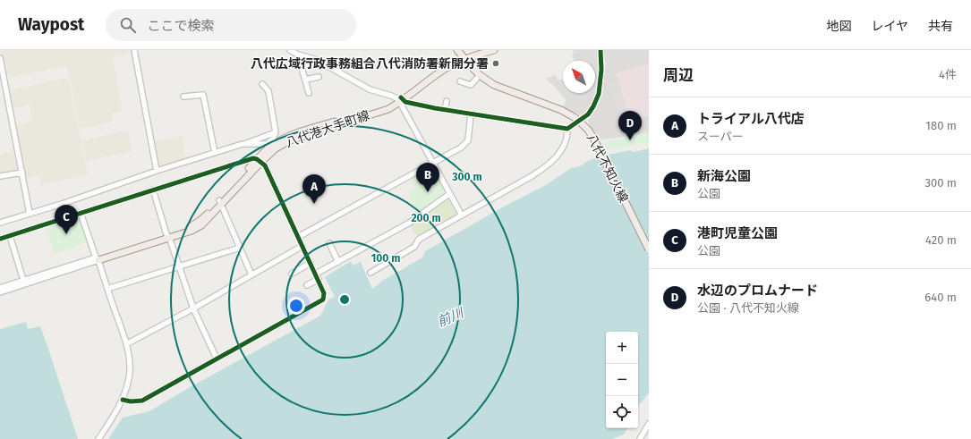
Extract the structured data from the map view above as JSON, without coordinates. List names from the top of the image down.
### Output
{
  "streets": {
    "main road": ["八代港大手町線", "八代不知火線"]
  },
  "crossings": [
    ["八代港大手町線", "八代不知火線"]
  ],
  "water": ["前川"],
  "places": ["八代広域行政事務組合八代消防署新開分署"],
  "north": "top left",
  "page": {
    "header": "Waypost",
    "search": "ここで検索",
    "nav": ["地図", "レイヤ", "共有"],
    "heading": ["周辺", "4件"],
    "list": [
      {
        "mark": "A",
        "name": "トライアル八代店",
        "note": "スーパー",
        "value": "180 m"
      },
      {
        "mark": "B",
        "name": "新海公園",
        "note": "公園",
        "value": "300 m"
      },
      {
        "mark": "C",
        "name": "港町児童公園",
        "note": "公園",
        "value": "420 m"
      },
      {
        "mark": "D",
        "name": "水辺のプロムナード",
        "note": "公園 · 八代不知火線",
        "value": "640 m"
      }
    ],
    "pins": [
      "D",
      "B",
      "A",
      "C"
    ],
    "map_buttons": ["+", "−"]
  },
  "rings": ["300 m", "200 m", "100 m"]
}
